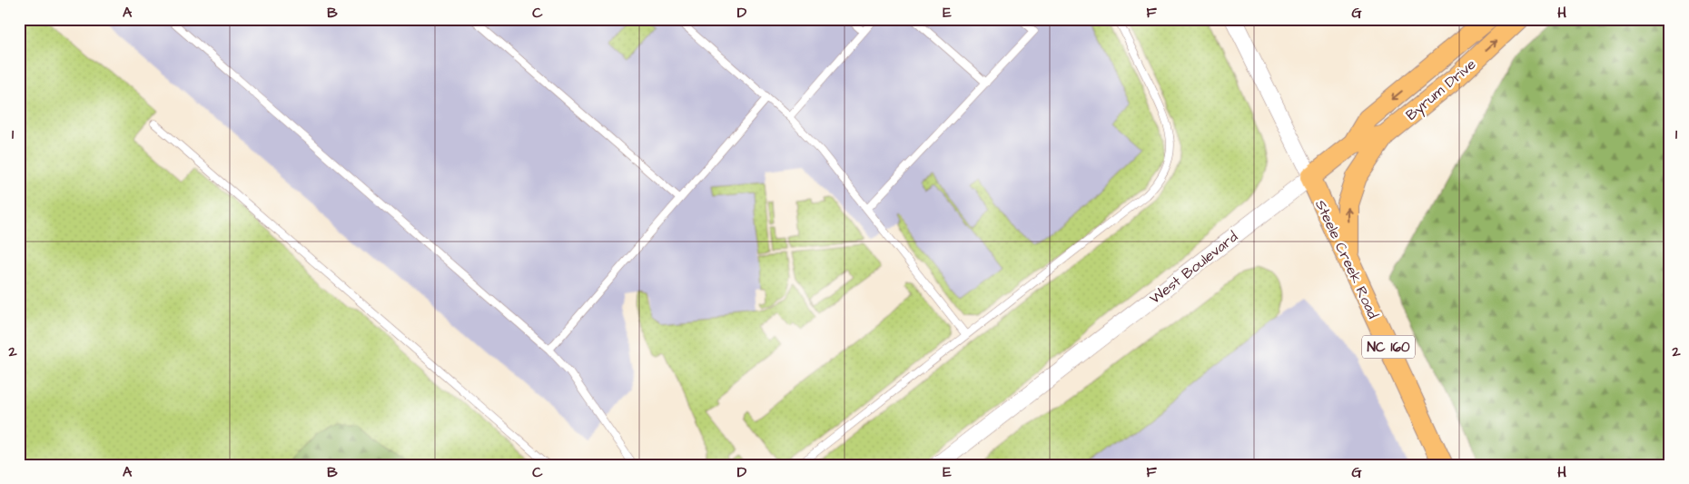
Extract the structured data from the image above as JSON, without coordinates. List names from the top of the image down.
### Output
{
  "streets": {
    "main road": ["Byrum Drive", "Steele Creek Road", "NC 160"],
    "street": ["West Boulevard"]
  },
  "crossings": [
    ["Byrum Drive", "Steele Creek Road"],
    ["Byrum Drive", "West Boulevard"],
    ["Steele Creek Road", "West Boulevard"]
  ],
  "grid": {
    "columns": [
      "A",
      "B",
      "C",
      "D",
      "E",
      "F",
      "G",
      "H"
    ],
    "rows": ["1", "2"]
  }
}
